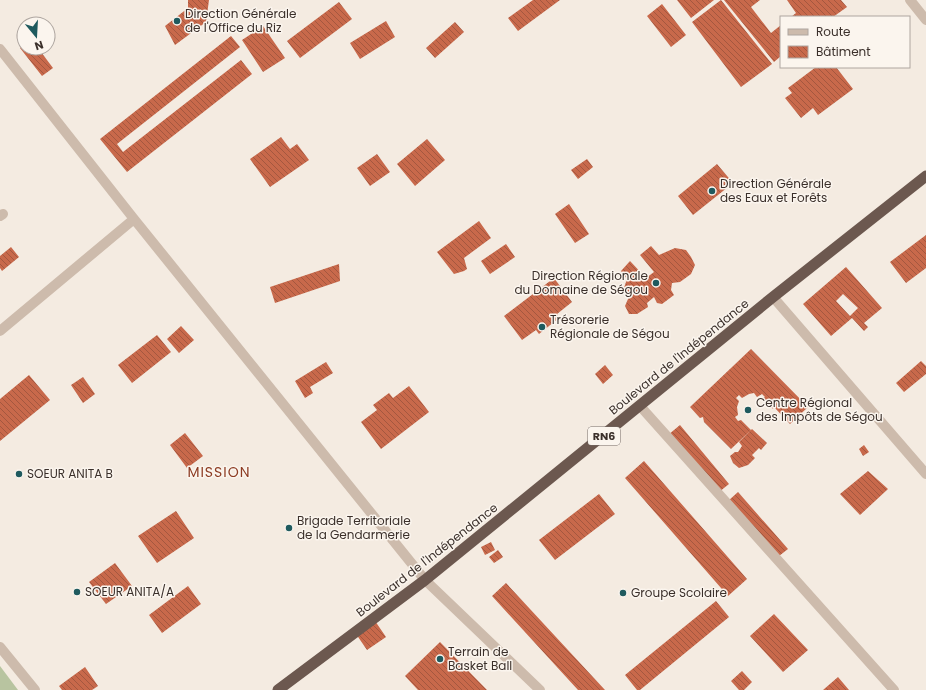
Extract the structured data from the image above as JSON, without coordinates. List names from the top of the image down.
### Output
{
  "streets": {
    "highway": ["Boulevard de l'Indépendance", "RN6"]
  },
  "districts": ["MISSION"],
  "places": [
    "Direction Générale de l'Office du Riz",
    "Direction Générale des Eaux et Forêts",
    "Direction Régionale du Domaine de Ségou",
    "Trésorerie Régionale de Ségou",
    "Centre Régional des Impôts de Ségou",
    "SOEUR ANITA B",
    "Brigade Territoriale de la Gendarmerie",
    "SOEUR ANITA/A",
    "Groupe Scolaire",
    "Terrain de Basket Ball"
  ],
  "legend": ["Route", "Bâtiment"],
  "north": "bottom"
}
